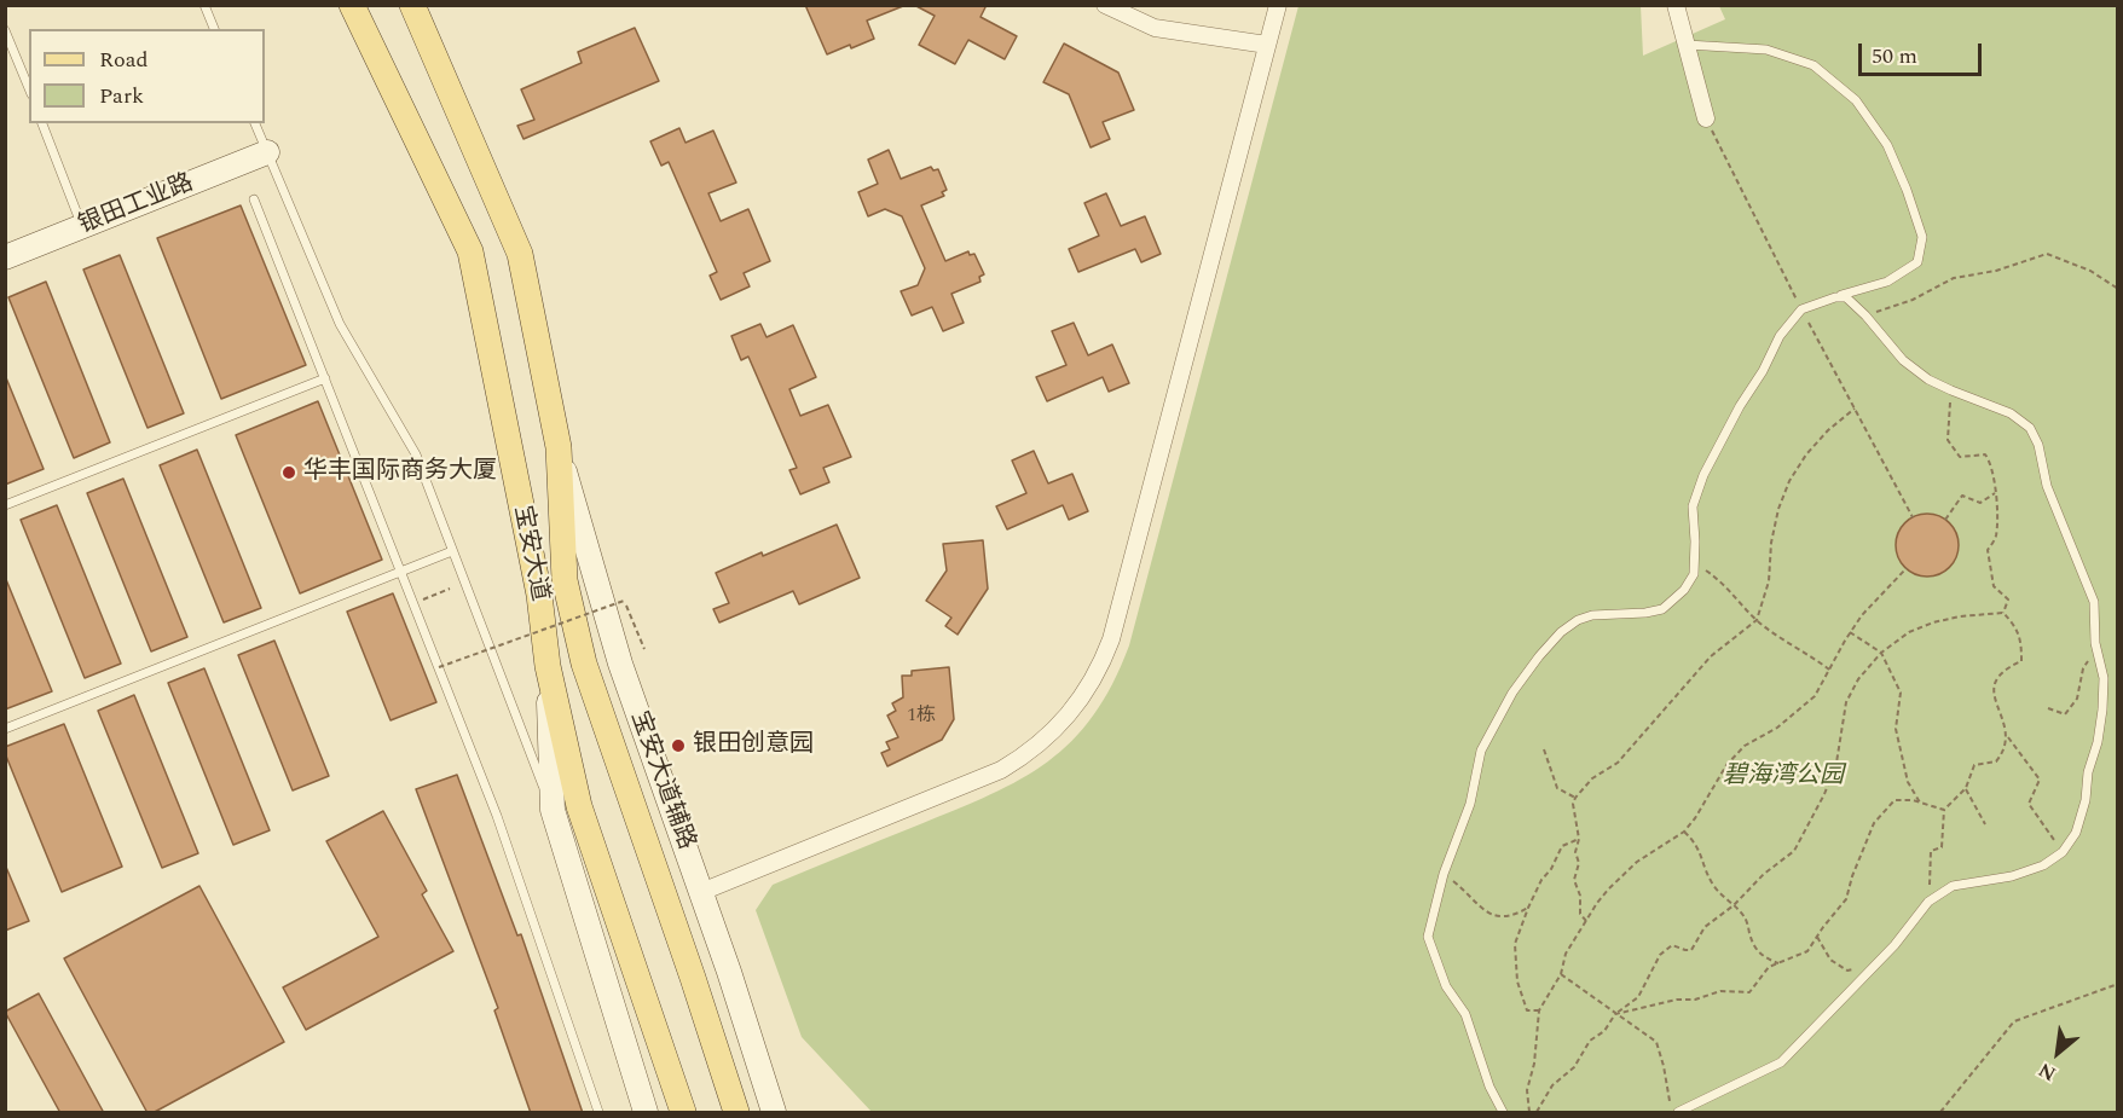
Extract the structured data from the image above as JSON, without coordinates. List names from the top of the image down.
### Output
{
  "streets": {
    "main road": ["银田工业路", "宝安大道", "宝安大道辅路"]
  },
  "crossings": [
    ["宝安大道", "宝安大道辅路"]
  ],
  "parks": ["碧海湾公园"],
  "places": ["华丰国际商务大厦", "银田创意园"],
  "house_numbers": ["1栋"],
  "legend": ["Road", "Park"],
  "scale_bar": "50 m",
  "north": "bottom left"
}
